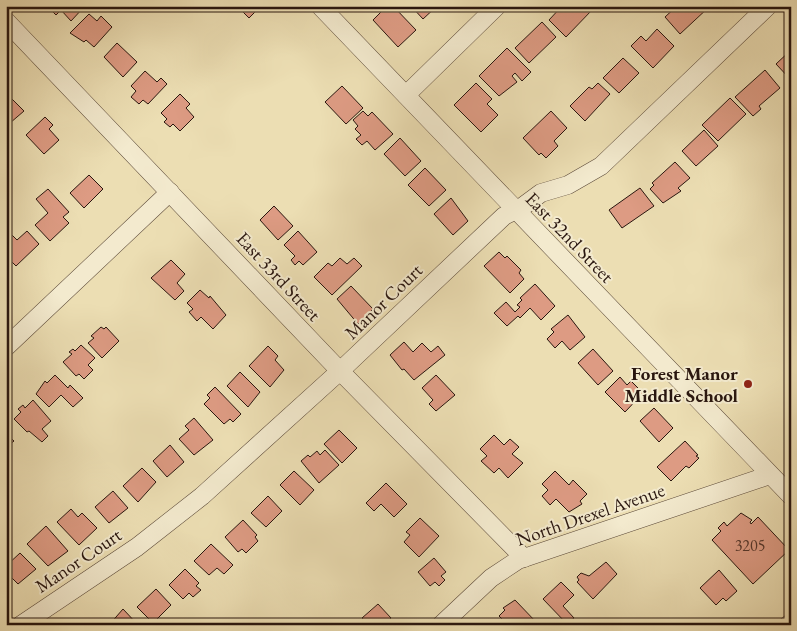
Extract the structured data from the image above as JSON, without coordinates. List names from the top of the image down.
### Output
{
  "streets": {
    "street": [
      "East 32nd Street",
      "East 33rd Street",
      "Manor Court",
      "North Drexel Avenue"
    ]
  },
  "crossings": [
    ["East 32nd Street", "Manor Court"],
    ["East 32nd Street", "North Drexel Avenue"],
    ["East 33rd Street", "Manor Court"],
    ["East 33rd Street", "North Drexel Avenue"]
  ],
  "places": ["Forest Manor Middle School"],
  "house_numbers": ["3205"]
}
